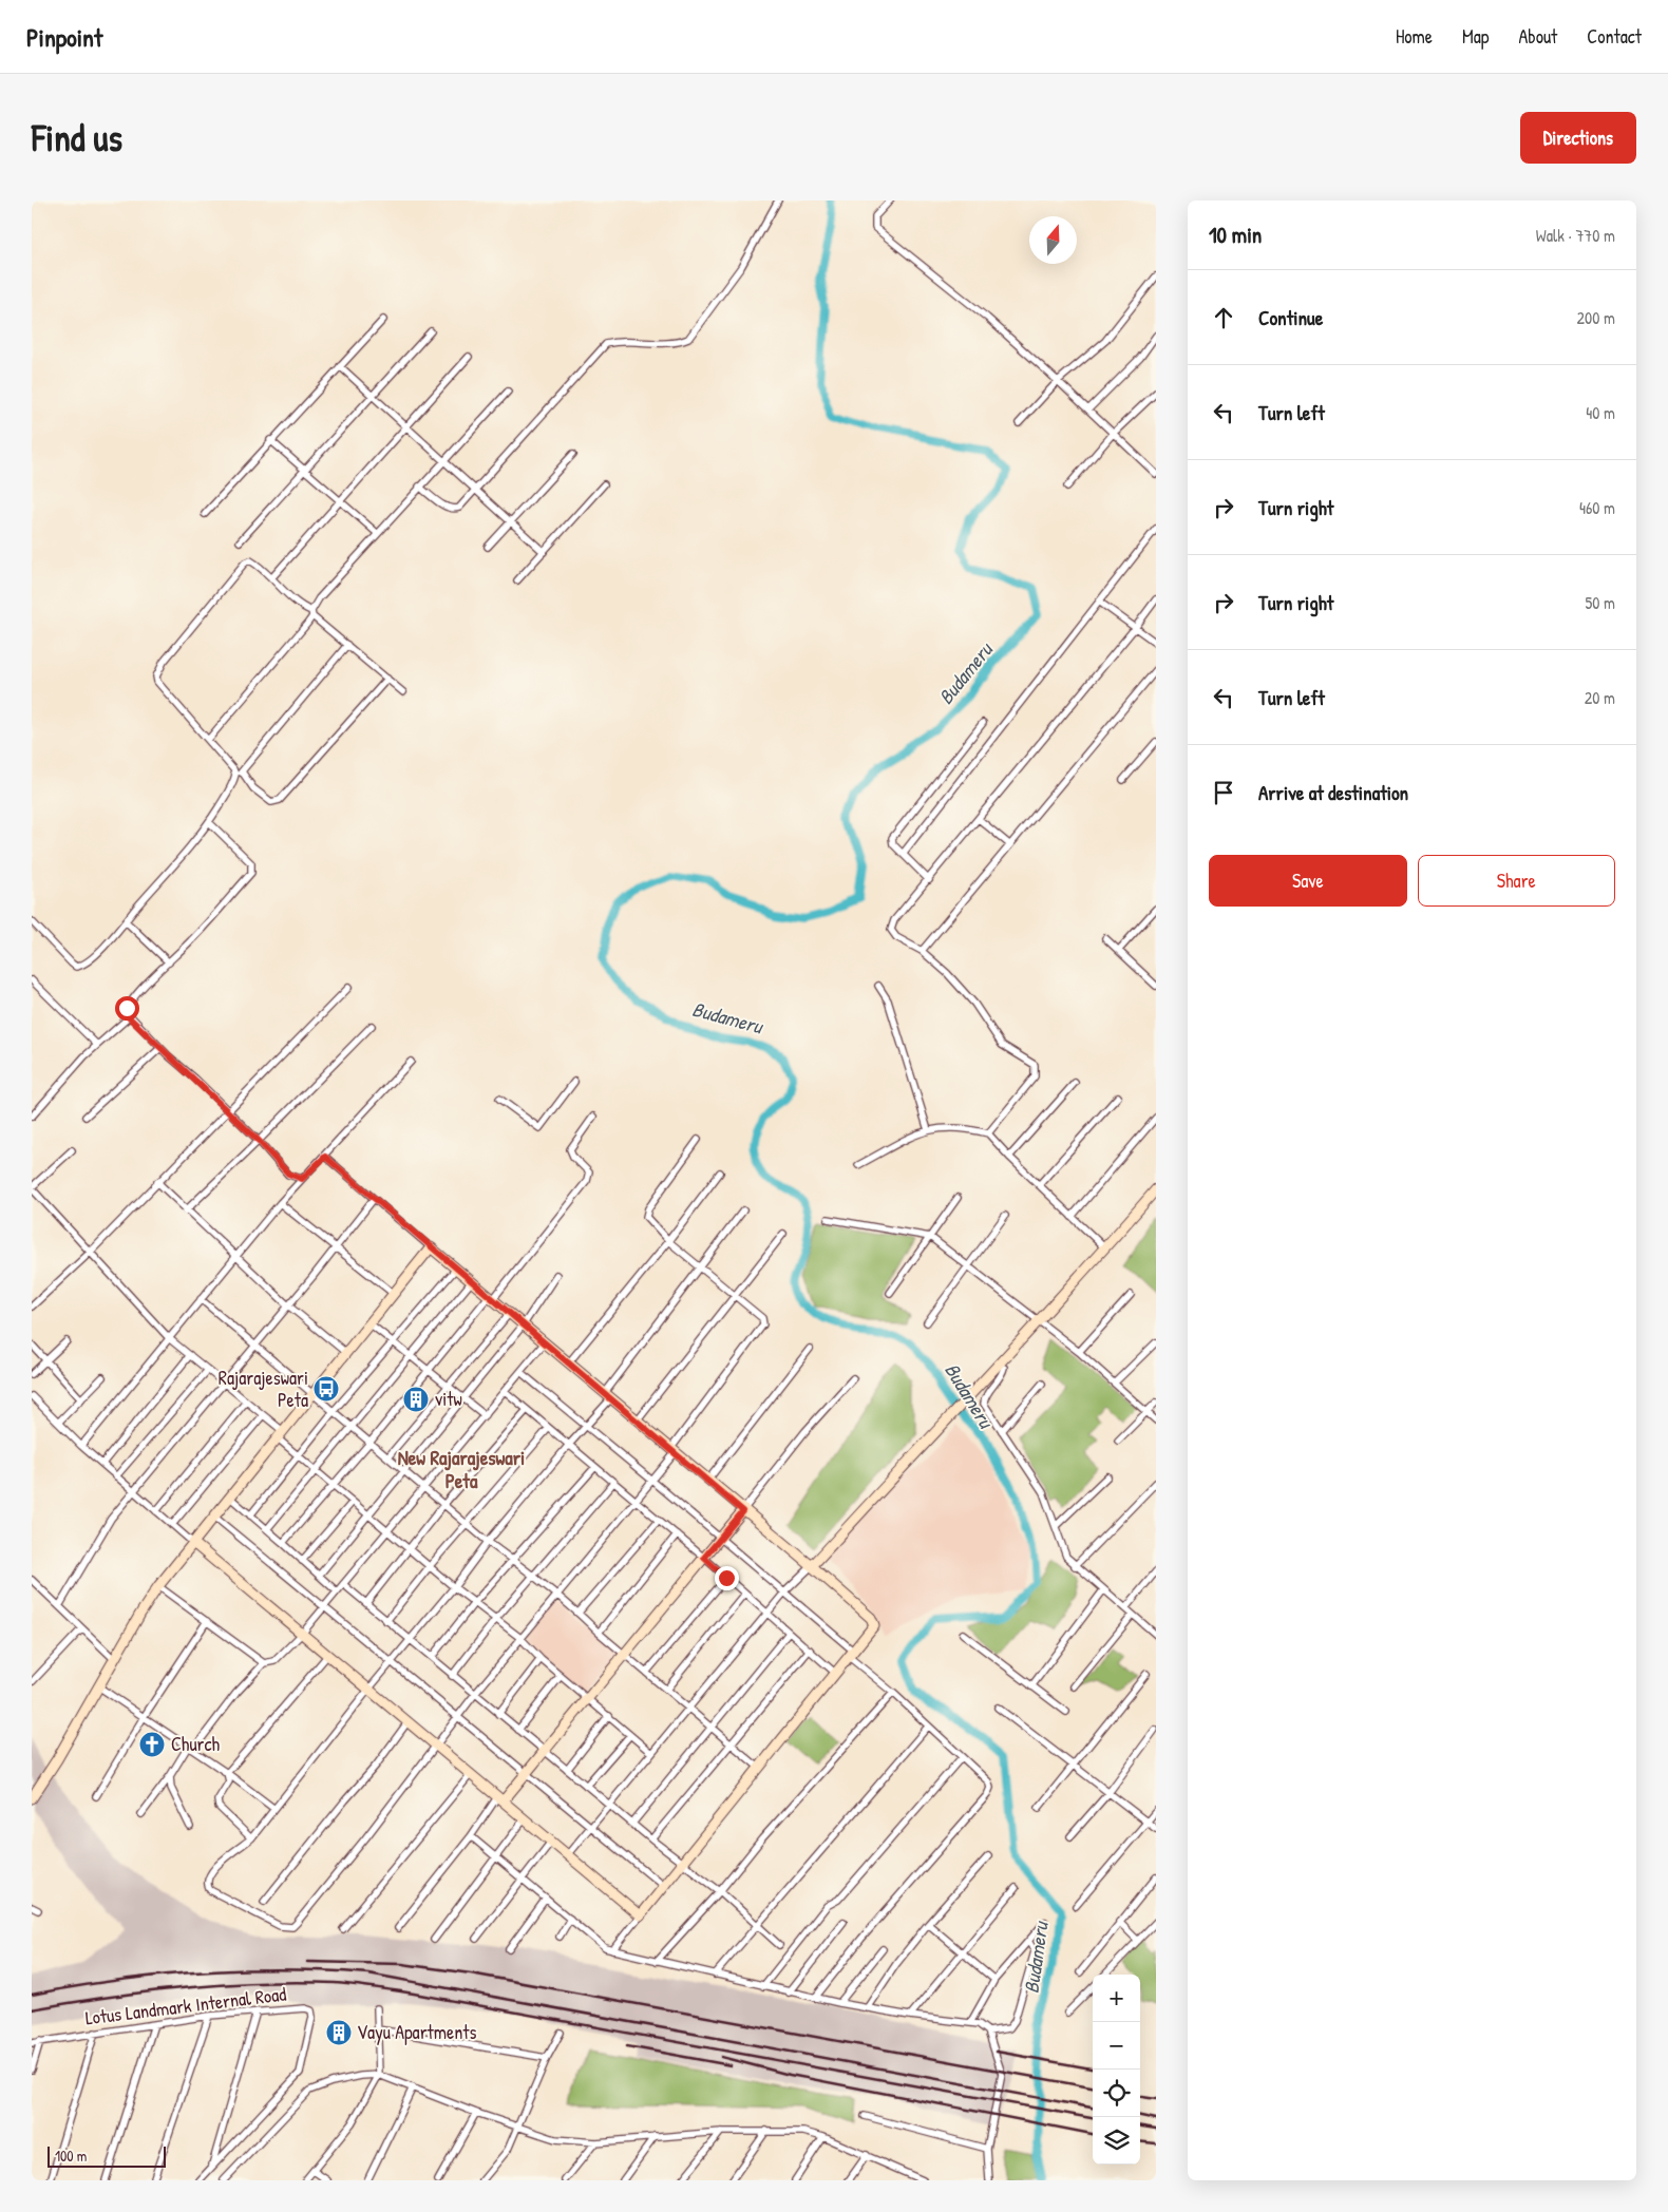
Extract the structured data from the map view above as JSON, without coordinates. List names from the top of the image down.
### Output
{
  "streets": {
    "street": ["Lotus Landmark Internal Road"]
  },
  "districts": ["New Rajarajeswari Peta"],
  "water": ["Budameru"],
  "places": {
    "bus stop": ["Rajarajeswari Peta"],
    "building": ["vitw", "Vayu Apartments"],
    "church": ["Church"]
  },
  "scale_bar": "100 m",
  "north": "top",
  "page": {
    "header": "Pinpoint",
    "nav": [
      "Home",
      "Map",
      "About",
      "Contact"
    ],
    "buttons": [
      "Directions",
      ["Save", "Share"]
    ],
    "title": "Find us",
    "heading": ["10 min", "Walk · 770 m"],
    "list": [
      ["Continue", "200 m"],
      ["Turn left", "40 m"],
      ["Turn right", "460 m"],
      ["Turn right", "50 m"],
      ["Turn left", "20 m"],
      "Arrive at destination"
    ],
    "map_buttons": ["+", "−"],
    "scale": "100 m"
  }
}
